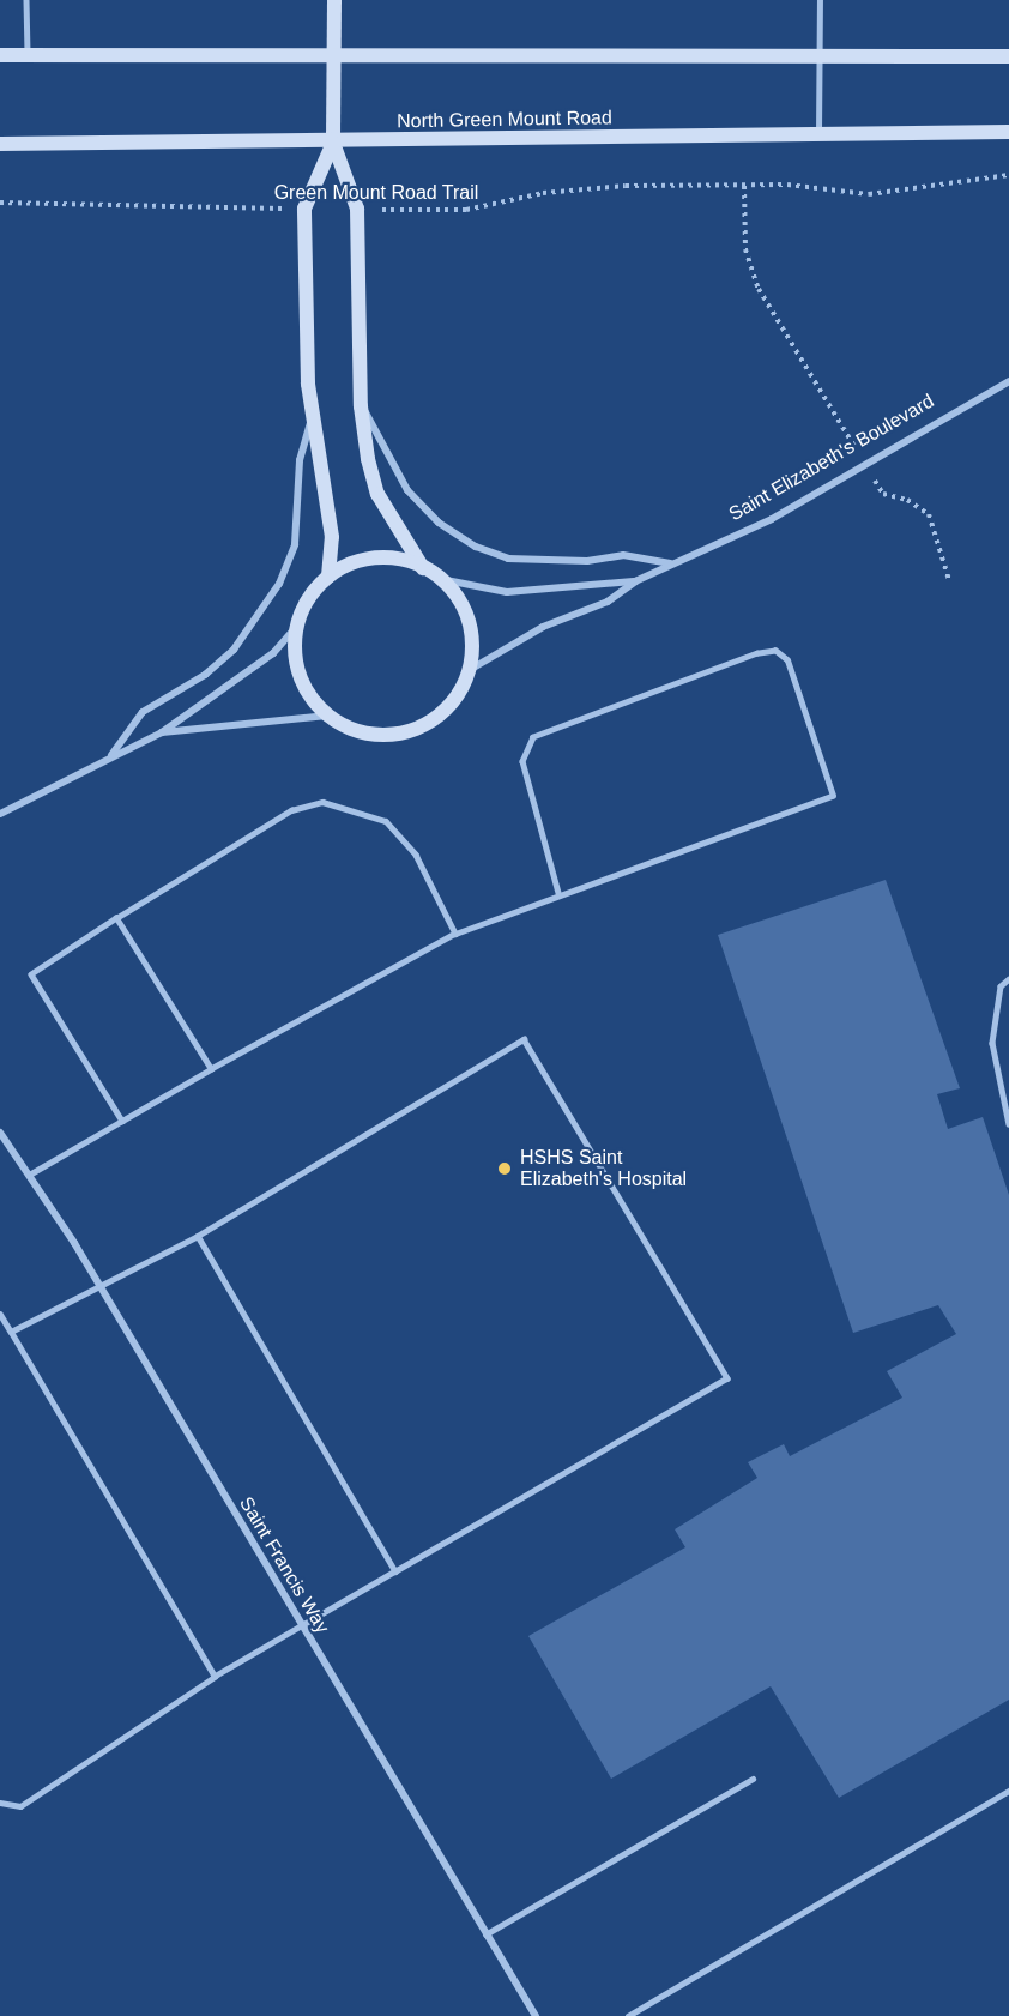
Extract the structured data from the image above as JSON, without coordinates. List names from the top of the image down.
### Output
{
  "streets": {
    "street": ["North Green Mount Road", "Saint Elizabeth's Boulevard", "Saint Francis Way"],
    "path": ["Green Mount Road Trail"]
  },
  "crossings": [
    ["North Green Mount Road", "Saint Elizabeth's Boulevard"],
    ["Green Mount Road Trail", "Saint Elizabeth's Boulevard"]
  ],
  "places": ["HSHS Saint Elizabeth's Hospital"]
}
